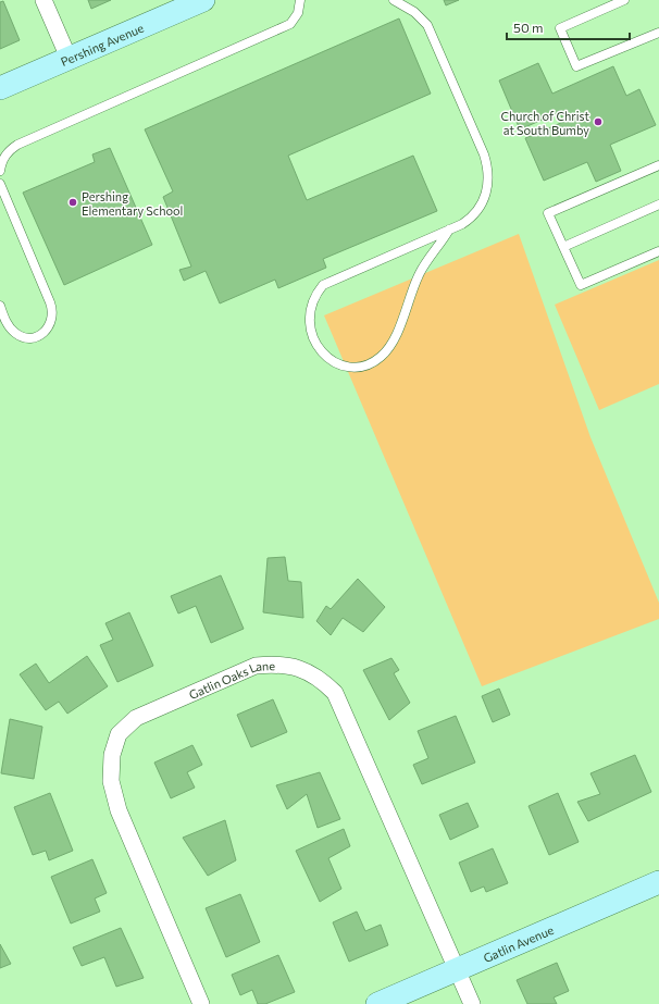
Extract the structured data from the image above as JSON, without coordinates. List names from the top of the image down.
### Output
{
  "streets": {
    "street": ["Pershing Avenue", "Gatlin Oaks Lane", "Gatlin Avenue"]
  },
  "crossings": [
    ["Gatlin Oaks Lane", "Gatlin Avenue"]
  ],
  "places": ["Church of Christ at South Bumby", "Pershing Elementary School"],
  "scale_bar": "50 m"
}
